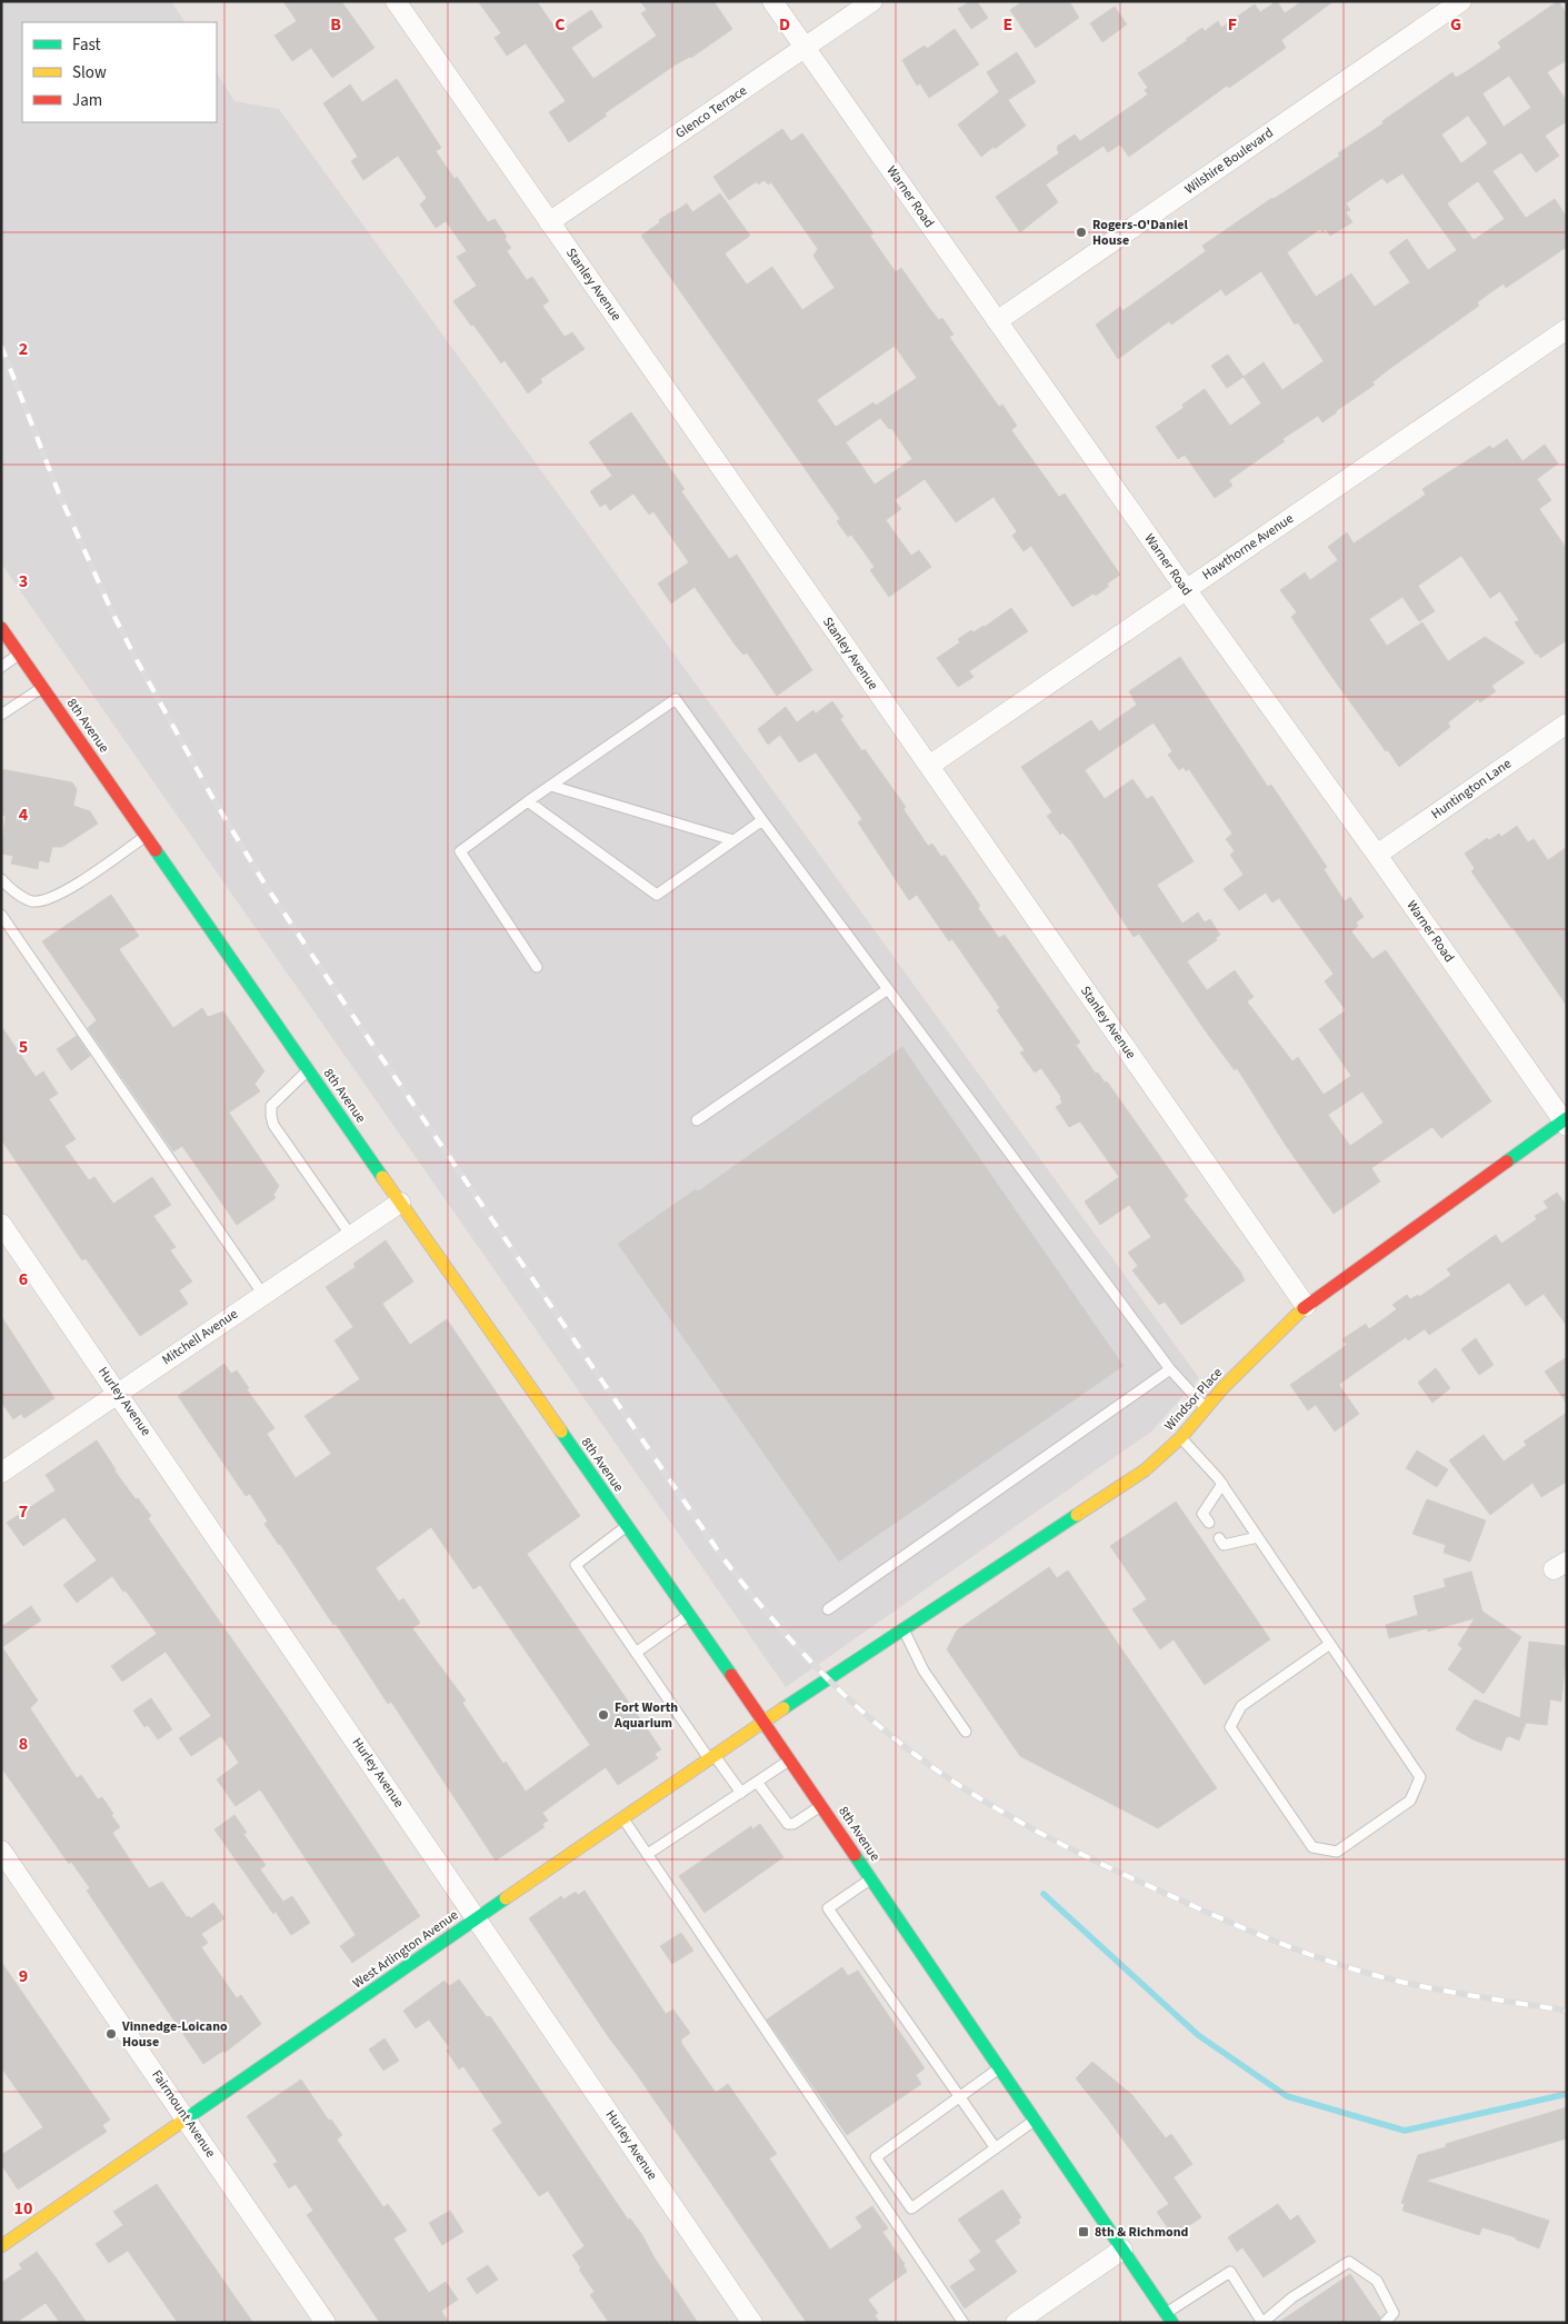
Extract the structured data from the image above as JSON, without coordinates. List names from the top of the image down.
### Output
{
  "streets": {
    "main road": ["8th Avenue", "Windsor Place", "West Arlington Avenue"],
    "street": [
      "Glenco Terrace",
      "Wilshire Boulevard",
      "Warner Road",
      "Stanley Avenue",
      "Hawthorne Avenue",
      "Huntington Lane",
      "Mitchell Avenue",
      "Hurley Avenue",
      "Fairmount Avenue"
    ]
  },
  "crossings": [
    ["Glenco Terrace", "Warner Road"],
    ["Glenco Terrace", "Stanley Avenue"],
    ["Wilshire Boulevard", "Warner Road"],
    ["Warner Road", "Hawthorne Avenue"],
    ["Warner Road", "Huntington Lane"],
    ["Warner Road", "Windsor Place"],
    ["Stanley Avenue", "Hawthorne Avenue"],
    ["Stanley Avenue", "Windsor Place"],
    ["8th Avenue", "Mitchell Avenue"],
    ["8th Avenue", "West Arlington Avenue"],
    ["Mitchell Avenue", "Hurley Avenue"],
    ["Windsor Place", "West Arlington Avenue"],
    ["Hurley Avenue", "West Arlington Avenue"],
    ["West Arlington Avenue", "Fairmount Avenue"]
  ],
  "places": {
    "other": ["Rogers-O'Daniel House", "Fort Worth Aquarium", "Vinnedge-Loicano House"],
    "transit": ["8th & Richmond"]
  },
  "legend": ["Fast", "Slow", "Jam"],
  "grid": {
    "columns": [
      "B",
      "C",
      "D",
      "E",
      "F",
      "G"
    ],
    "rows": [
      "2",
      "3",
      "4",
      "5",
      "6",
      "7",
      "8",
      "9",
      "10"
    ]
  }
}
